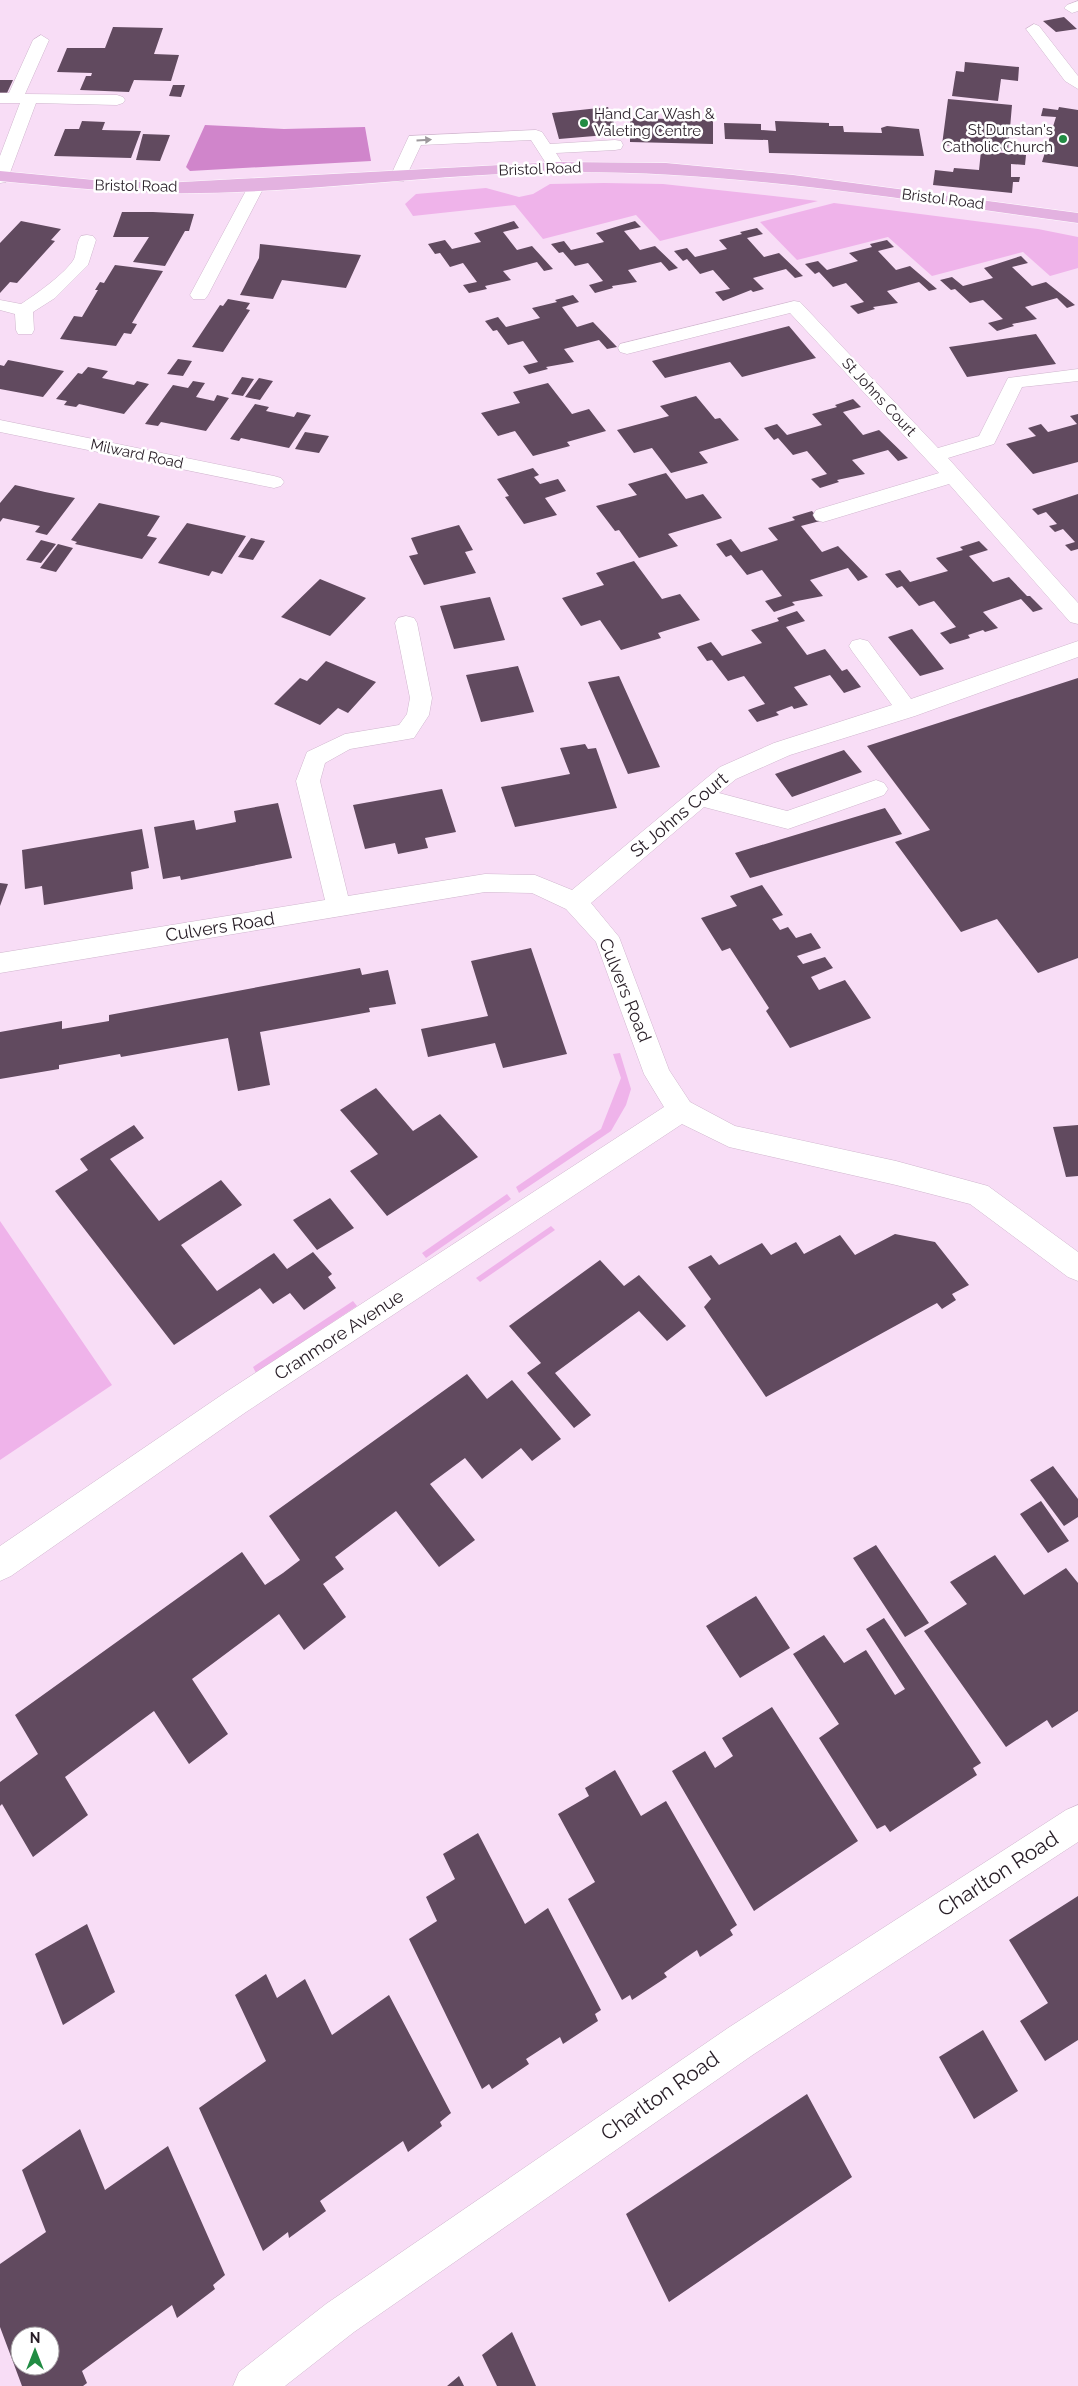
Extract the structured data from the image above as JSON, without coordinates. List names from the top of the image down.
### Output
{
  "streets": {
    "main road": ["Bristol Road"],
    "street": [
      "St Johns Court",
      "Milward Road",
      "Culvers Road",
      "Cranmore Avenue",
      "Charlton Road"
    ]
  },
  "crossings": [
    ["St Johns Court", "Culvers Road"],
    ["Culvers Road", "Cranmore Avenue"]
  ],
  "places": ["Hand Car Wash & Valeting Centre", "St Dunstan's Catholic Church"],
  "north": "top"
}
